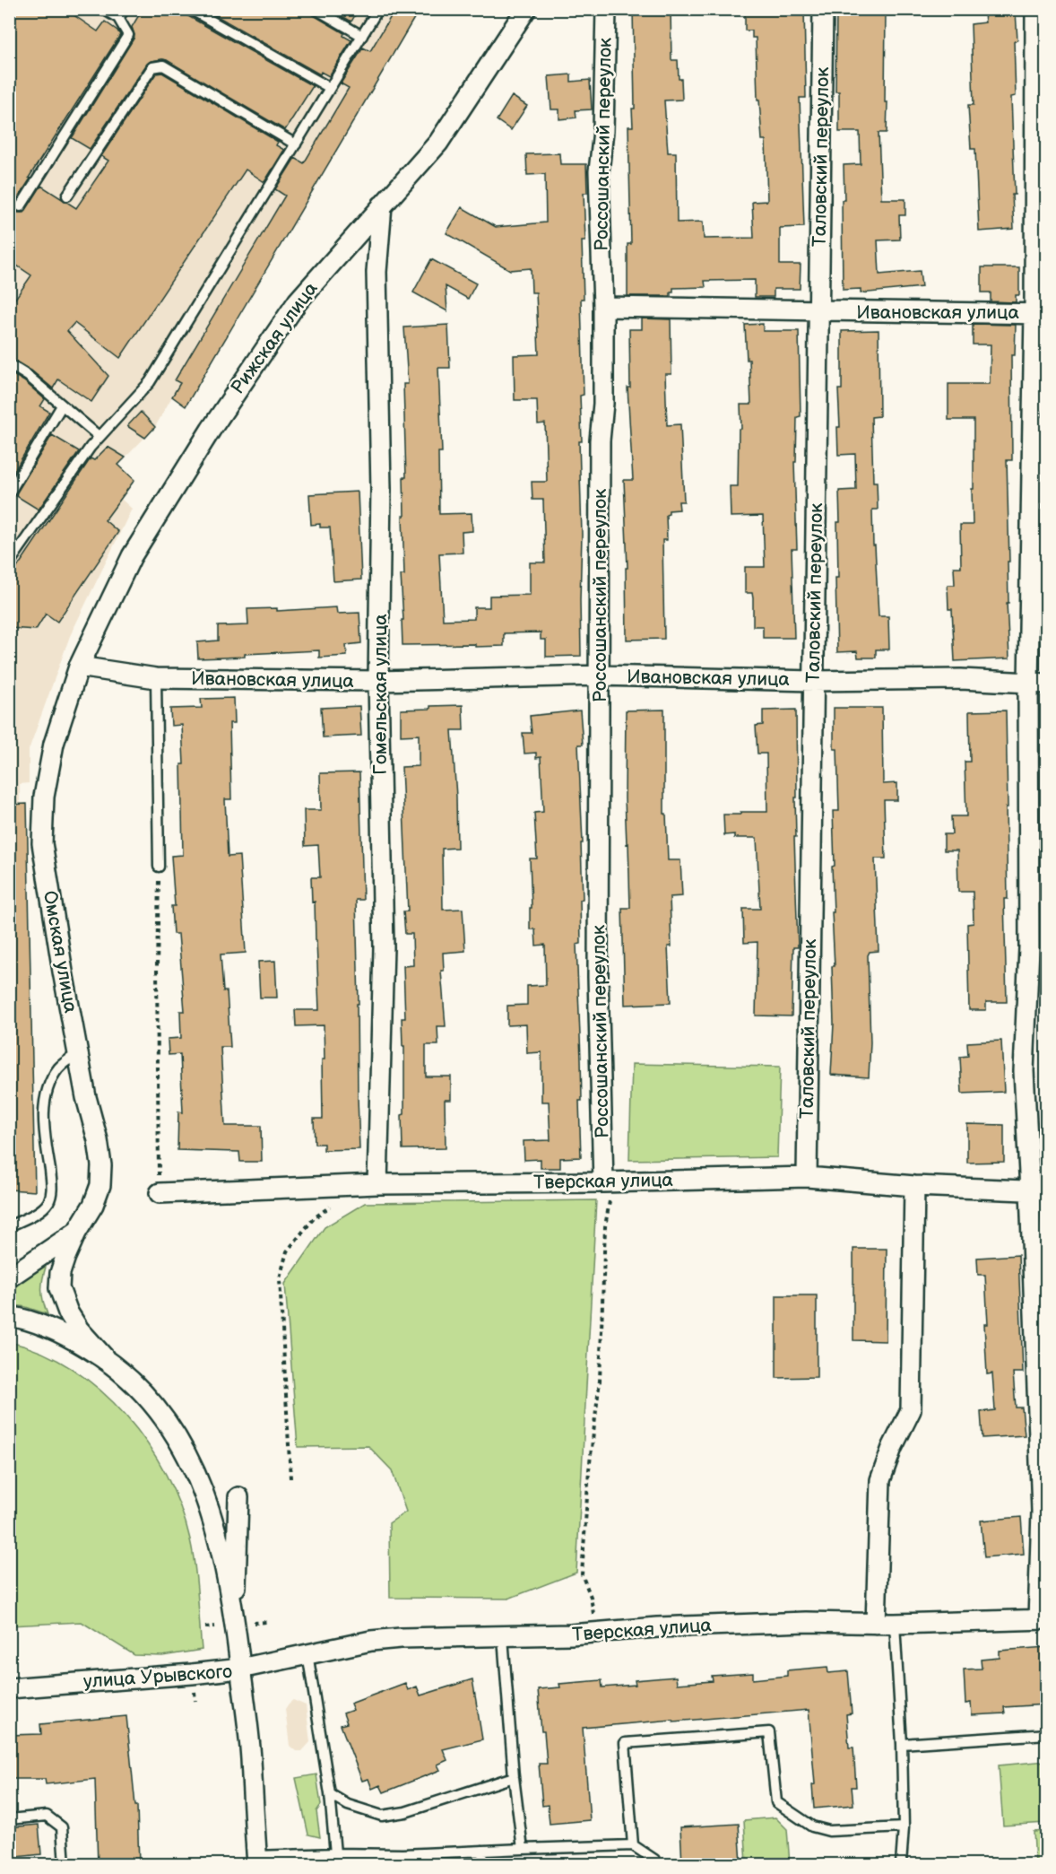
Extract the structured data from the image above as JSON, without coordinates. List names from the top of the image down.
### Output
{
  "streets": {
    "street": [
      "Россошанский переулок",
      "Таловский переулок",
      "Ивановская улица",
      "Рижская улица",
      "Гомельская улица",
      "Омская улица",
      "Тверская улица",
      "улица Урывского"
    ]
  },
  "crossings": [
    ["Россошанский переулок", "Ивановская улица"],
    ["Россошанский переулок", "Тверская улица"],
    ["Таловский переулок", "Ивановская улица"],
    ["Таловский переулок", "Тверская улица"],
    ["Ивановская улица", "Рижская улица"],
    ["Ивановская улица", "Гомельская улица"],
    ["Ивановская улица", "Омская улица"],
    ["Рижская улица", "Гомельская улица"],
    ["Рижская улица", "Омская улица"],
    ["Гомельская улица", "Тверская улица"],
    ["Тверская улица", "улица Урывского"]
  ]
}
